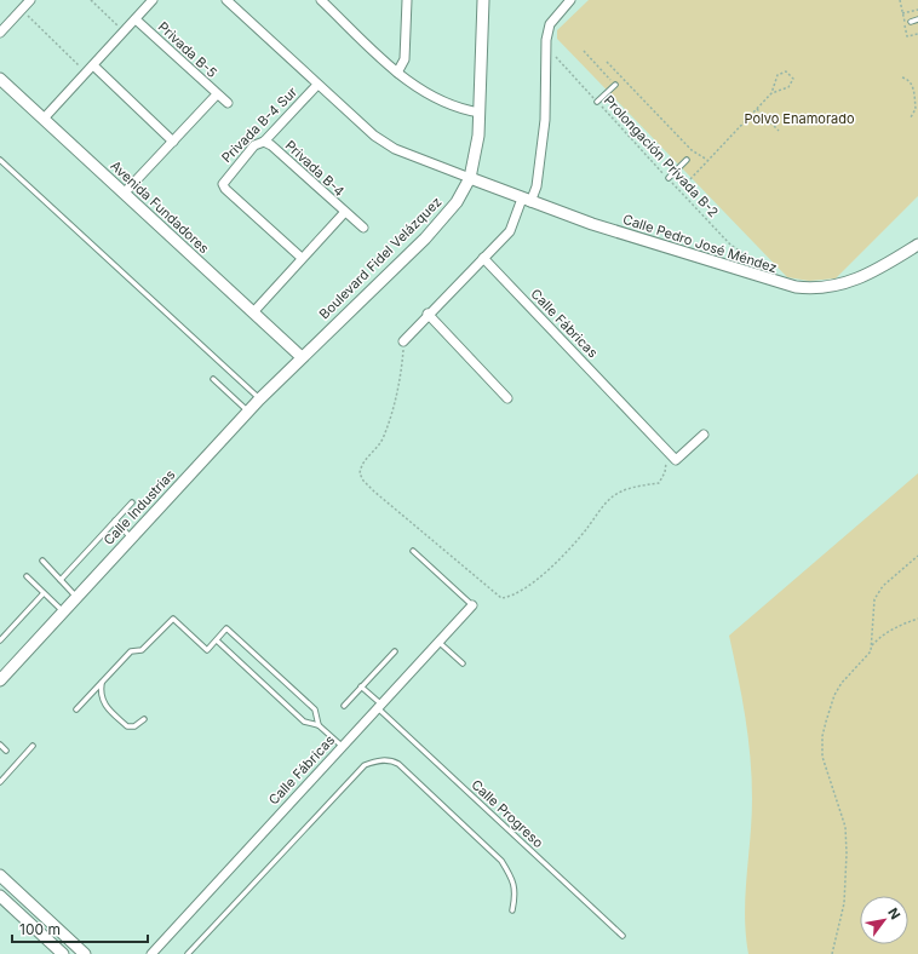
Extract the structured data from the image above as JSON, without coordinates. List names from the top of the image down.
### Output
{
  "streets": {
    "street": [
      "Privada B-5",
      "Privada B-4 Sur",
      "Privada B-4",
      "Avenida Fundadores",
      "Calle Pedro José Méndez",
      "Boulevard Fidel Velázquez",
      "Calle Fábricas",
      "Calle Industrias"
    ],
    "lane": ["Calle Progreso"],
    "path": ["Prolongación Privada B-2"]
  },
  "crossings": [
    ["Privada B-5", "Avenida Fundadores"],
    ["Privada B-4 Sur", "Privada B-4"],
    ["Prolongación Privada B-2", "Calle Pedro José Méndez"],
    ["Privada B-4", "Avenida Fundadores"],
    ["Avenida Fundadores", "Boulevard Fidel Velázquez"],
    ["Avenida Fundadores", "Calle Industrias"],
    ["Calle Pedro José Méndez", "Boulevard Fidel Velázquez"],
    ["Boulevard Fidel Velázquez", "Calle Industrias"],
    ["Calle Fábricas", "Calle Progreso"]
  ],
  "parks": ["Polvo Enamorado"],
  "scale_bar": "100 m",
  "north": "top right"
}
